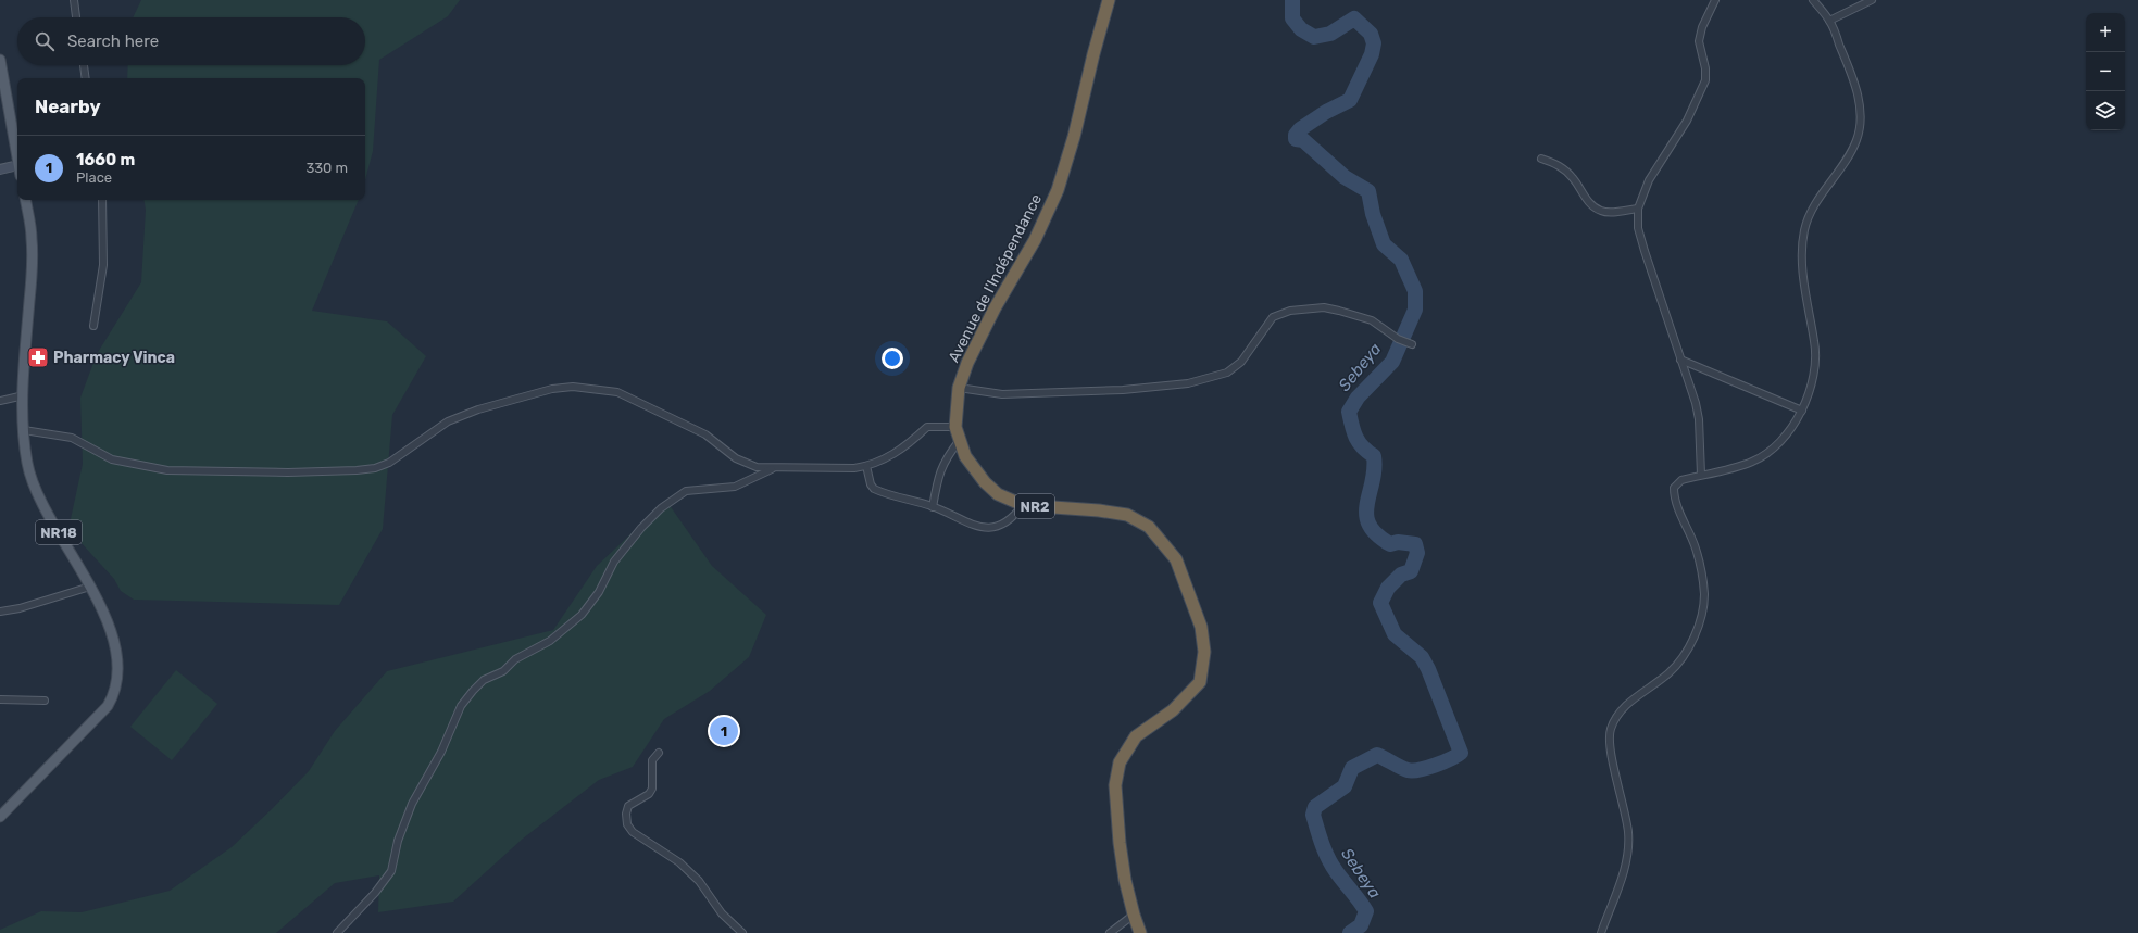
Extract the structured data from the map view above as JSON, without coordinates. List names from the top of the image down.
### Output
{
  "streets": {
    "highway": ["Avenue de l'Indépendance", "NR2"],
    "main road": ["NR18"]
  },
  "water": ["Sebeya"],
  "places": {
    "pharmacy": ["Pharmacy Vinca"]
  },
  "page": {
    "map_buttons": ["+", "−"],
    "search": "Search here",
    "heading": "Nearby",
    "list": [
      {
        "mark": "1",
        "name": "1660 m",
        "note": "Place",
        "value": "330 m"
      }
    ],
    "pins": "1"
  }
}
